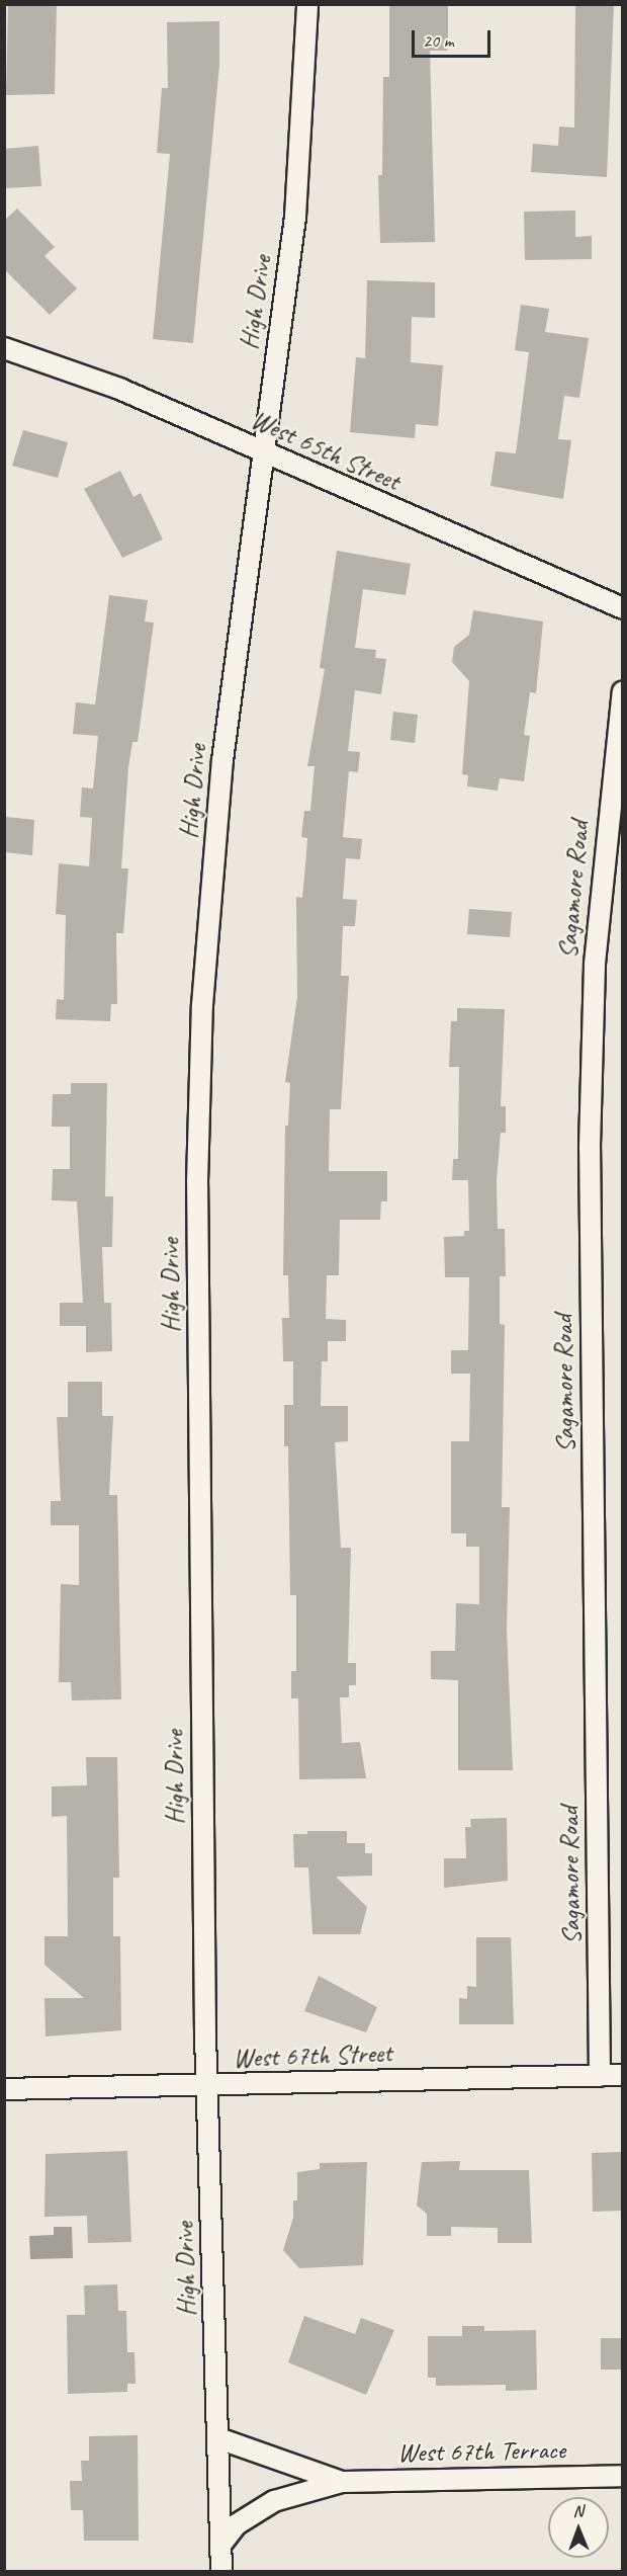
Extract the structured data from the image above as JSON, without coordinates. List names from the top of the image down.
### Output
{
  "streets": {
    "street": [
      "High Drive",
      "West 65th Street",
      "Sagamore Road",
      "West 67th Street",
      "West 67th Terrace"
    ]
  },
  "crossings": [
    ["High Drive", "West 65th Street"],
    ["High Drive", "West 67th Street"],
    ["High Drive", "West 67th Terrace"],
    ["Sagamore Road", "West 67th Street"]
  ],
  "scale_bar": "20 m",
  "north": "top"
}
